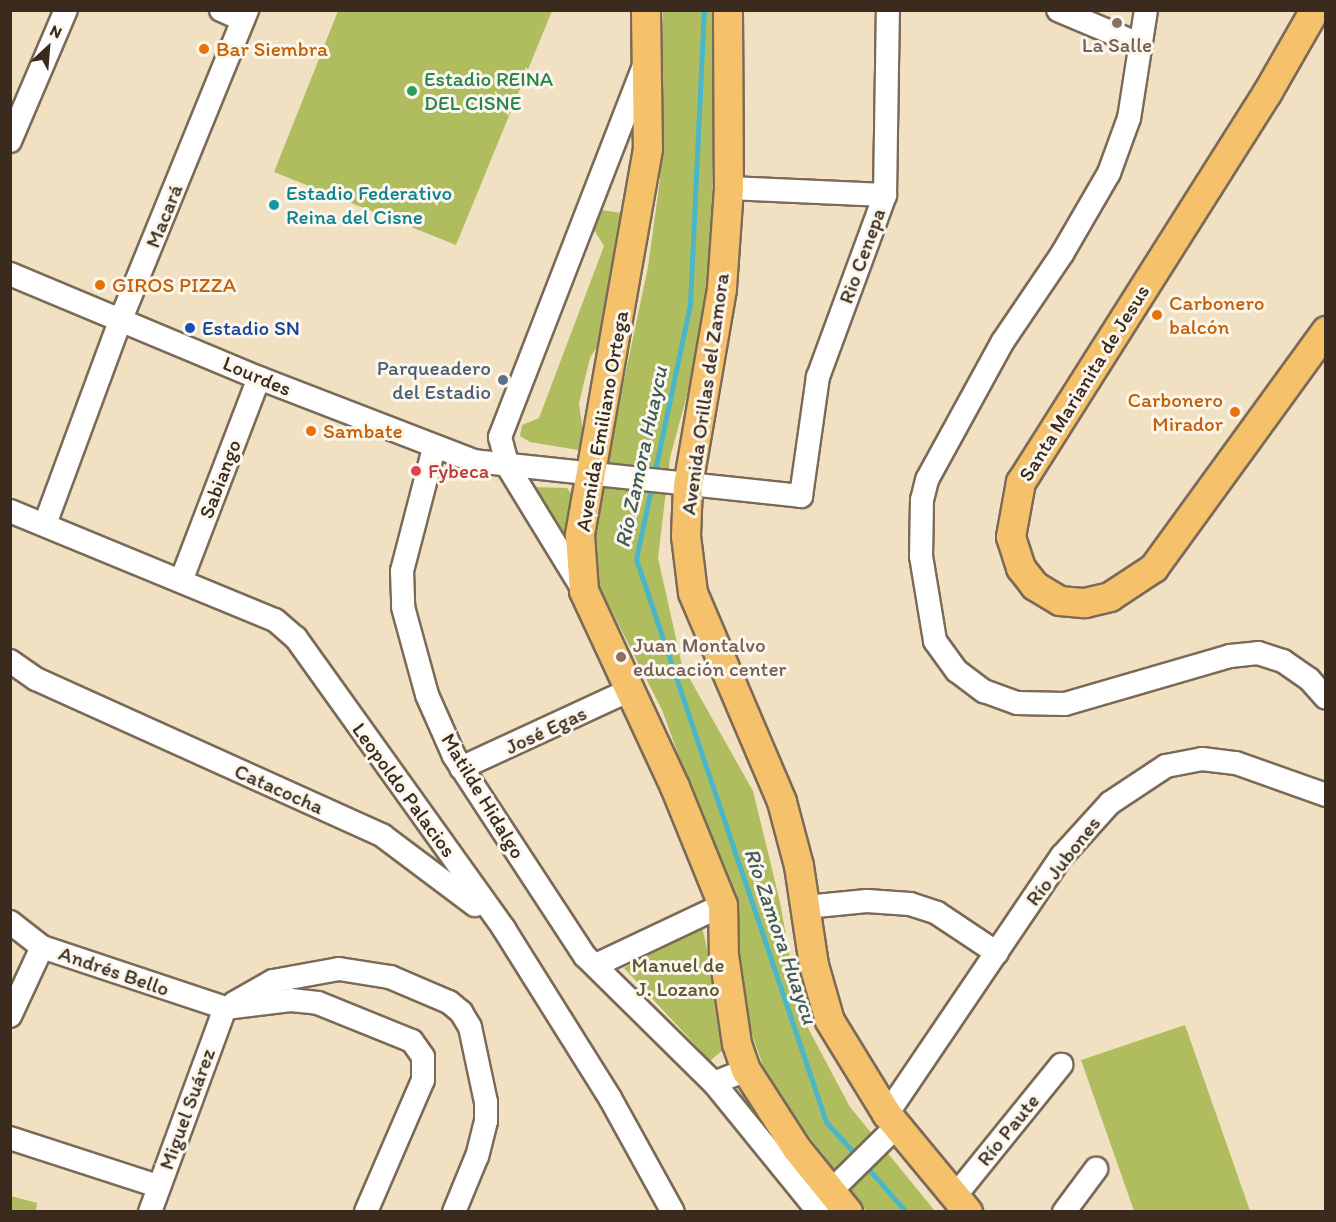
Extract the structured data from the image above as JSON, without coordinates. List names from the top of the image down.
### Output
{
  "streets": {
    "main road": ["Santa Marianita de Jesus", "Avenida Orillas del Zamora", "Avenida Emiliano Ortega"],
    "street": [
      "Macará",
      "Rio Cenepa",
      "Lourdes",
      "Sabiango",
      "José Egas",
      "Catacocha",
      "Leopoldo Palacios",
      "Matilde Hidalgo",
      "Río Jubones",
      "Andrés Bello",
      "Miguel Suárez",
      "Río Paute"
    ]
  },
  "crossings": [
    ["Macará", "Lourdes"],
    ["Macará", "Leopoldo Palacios"],
    ["Rio Cenepa", "Lourdes"],
    ["Lourdes", "Avenida Orillas del Zamora"],
    ["Lourdes", "Avenida Emiliano Ortega"],
    ["Lourdes", "Sabiango"],
    ["Lourdes", "Matilde Hidalgo"],
    ["Avenida Orillas del Zamora", "Río Jubones"],
    ["Avenida Orillas del Zamora", "Río Paute"],
    ["Avenida Emiliano Ortega", "José Egas"],
    ["Avenida Emiliano Ortega", "Matilde Hidalgo"],
    ["Avenida Emiliano Ortega", "Río Jubones"],
    ["Sabiango", "Leopoldo Palacios"],
    ["José Egas", "Matilde Hidalgo"],
    ["Catacocha", "Leopoldo Palacios"],
    ["Matilde Hidalgo", "Río Jubones"],
    ["Andrés Bello", "Miguel Suárez"]
  ],
  "water": ["Río Zamora Huaycu"],
  "parks": ["Manuel de J. Lozano"],
  "places": [
    "La Salle",
    "Bar Siembra",
    "Estadio REINA DEL CISNE",
    "Estadio Federativo Reina del Cisne",
    "GIROS PIZZA",
    "Carbonero balcón",
    "Estadio SN",
    "Parqueadero del Estadio",
    "Carbonero Mirador",
    "Sambate",
    "Fybeca",
    "Juan Montalvo educación center"
  ],
  "north": "top right"
}
